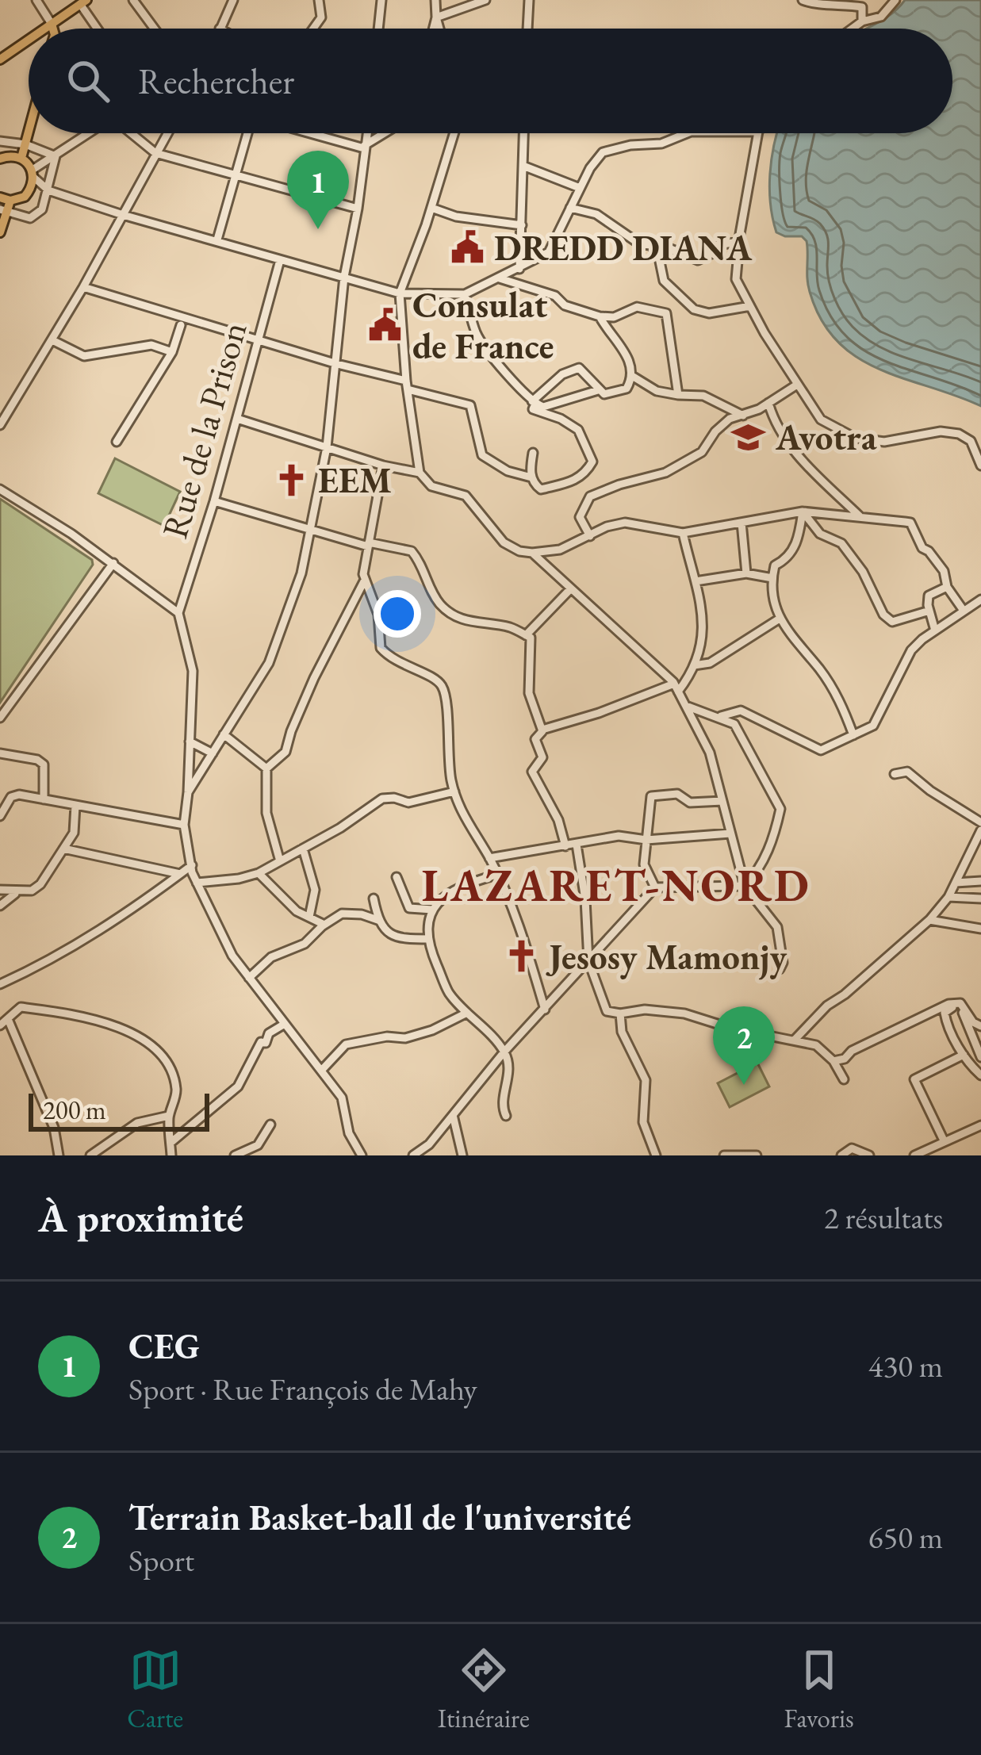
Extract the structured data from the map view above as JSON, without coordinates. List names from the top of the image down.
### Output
{
  "streets": {
    "street": ["Rue de la Prison"]
  },
  "districts": ["LAZARET-NORD"],
  "places": {
    "public building": ["DREDD DIANA", "Consulat de France"],
    "school or university": ["Avotra"],
    "church": ["EEM", "Jesosy Mamonjy"]
  },
  "scale_bar": "200 m",
  "page": {
    "search": "Rechercher",
    "pins": ["1", "2"],
    "scale": "200 m",
    "heading": ["À proximité", "2 résultats"],
    "list": [
      {
        "mark": "1",
        "name": "CEG",
        "note": "Sport · Rue François de Mahy",
        "value": "430 m"
      },
      {
        "mark": "2",
        "name": "Terrain Basket-ball de l'université",
        "note": "Sport",
        "value": "650 m"
      }
    ],
    "nav": ["Carte", "Itinéraire", "Favoris"]
  }
}
